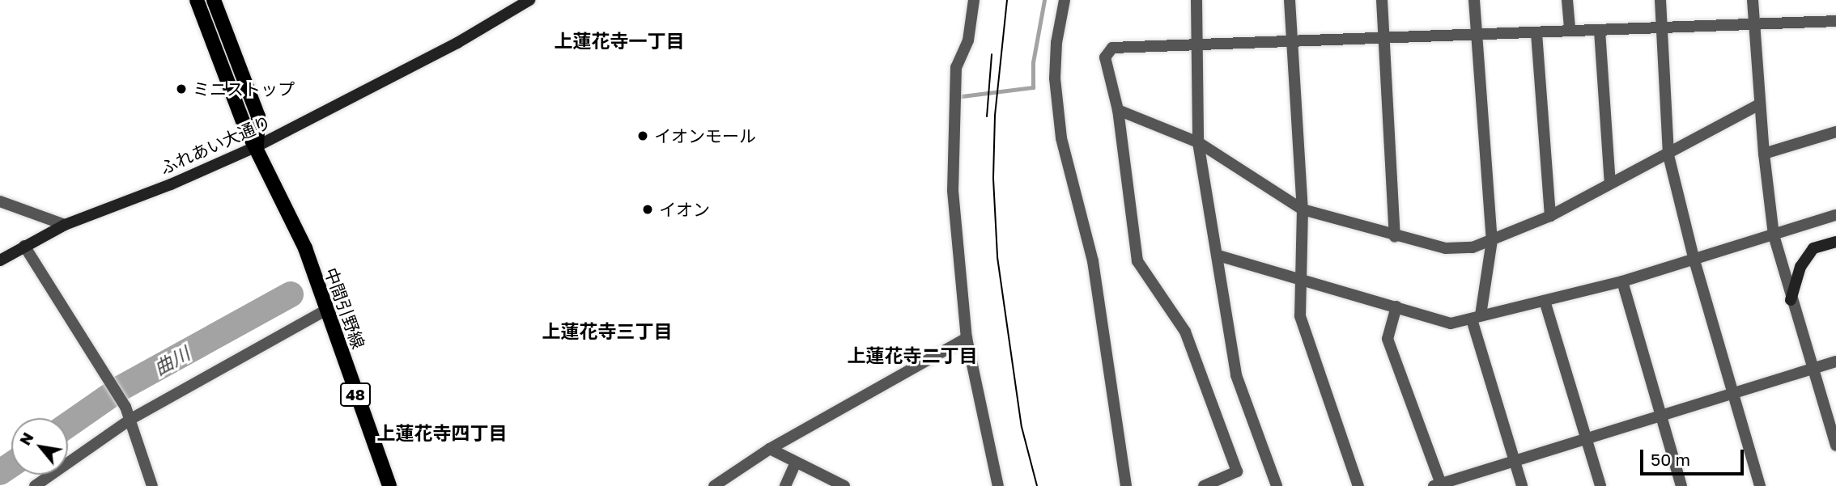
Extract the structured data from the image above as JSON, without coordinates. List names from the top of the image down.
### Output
{
  "streets": {
    "main road": ["中間引野線", "48"],
    "street": ["ふれあい大通り"]
  },
  "crossings": [
    ["ふれあい大通り", "中間引野線"]
  ],
  "districts": [
    "上蓮花寺一丁目",
    "上蓮花寺三丁目",
    "上蓮花寺二丁目",
    "上蓮花寺四丁目"
  ],
  "water": ["曲川"],
  "places": ["ミニストップ", "イオンモール", "イオン"],
  "scale_bar": "50 m",
  "north": "top left"
}
